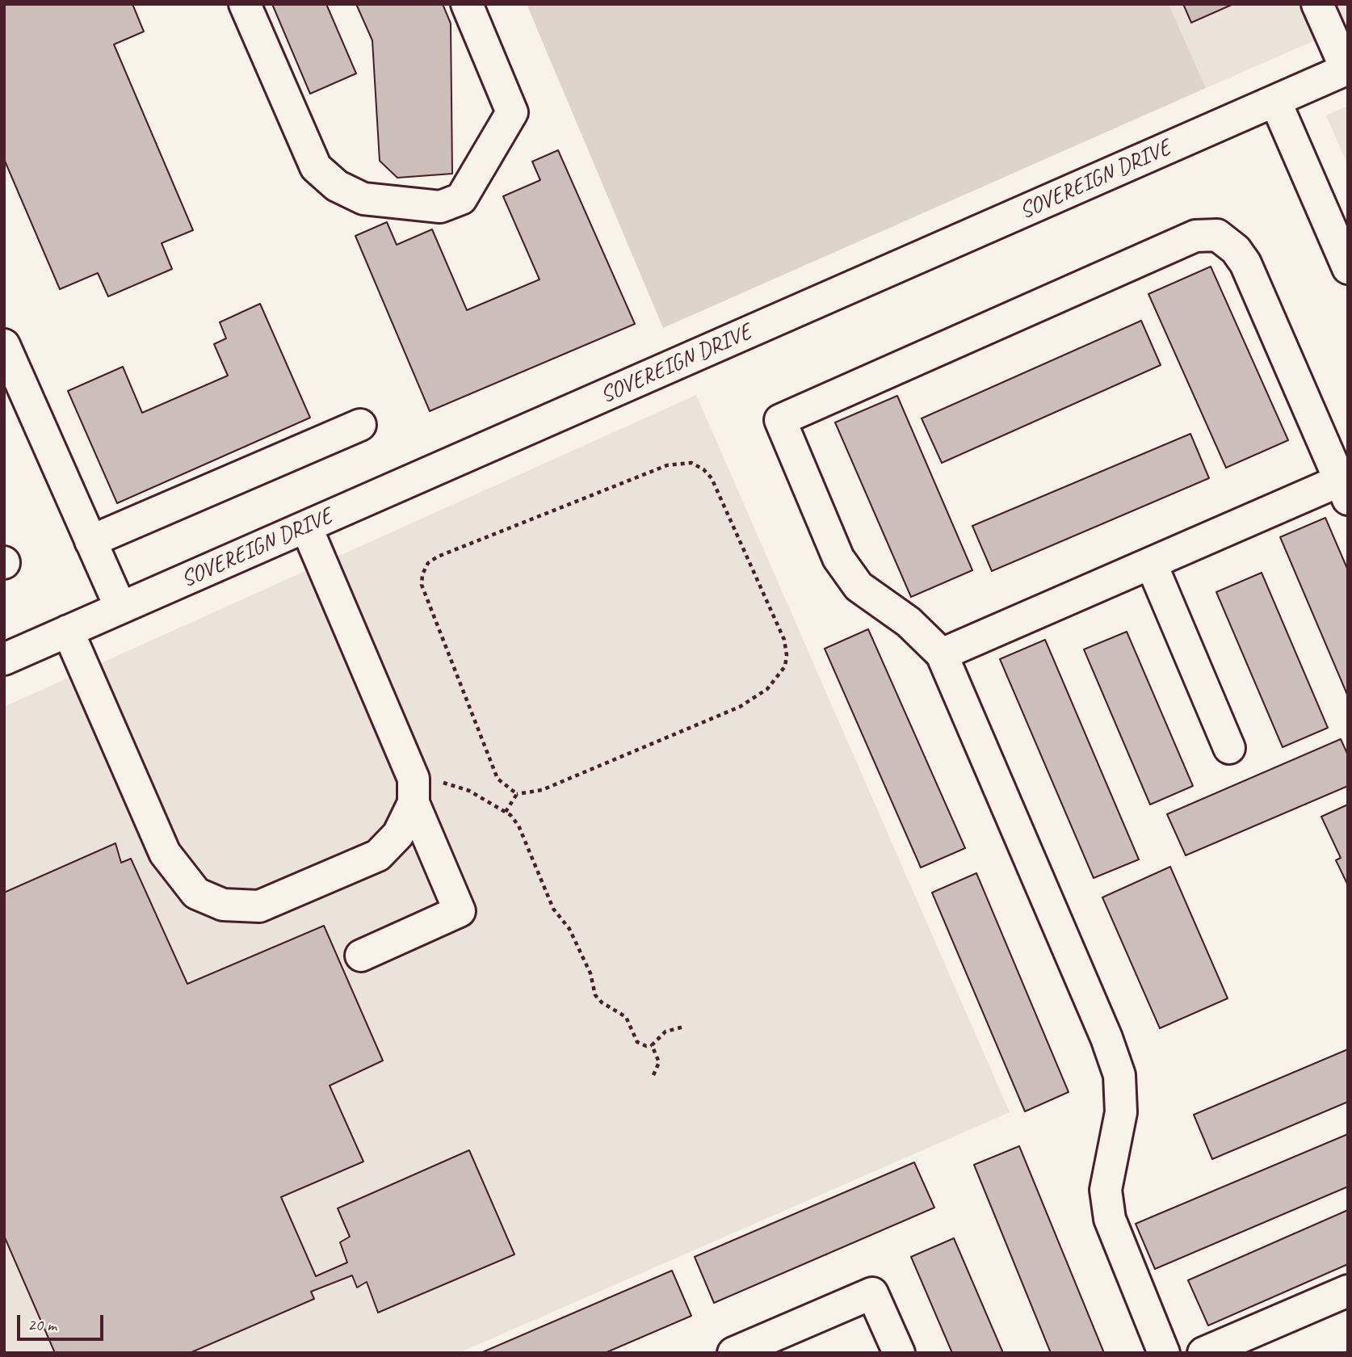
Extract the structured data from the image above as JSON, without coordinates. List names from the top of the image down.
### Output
{
  "streets": {
    "street": ["SOVEREIGN DRIVE"]
  },
  "scale_bar": "20 m"
}
